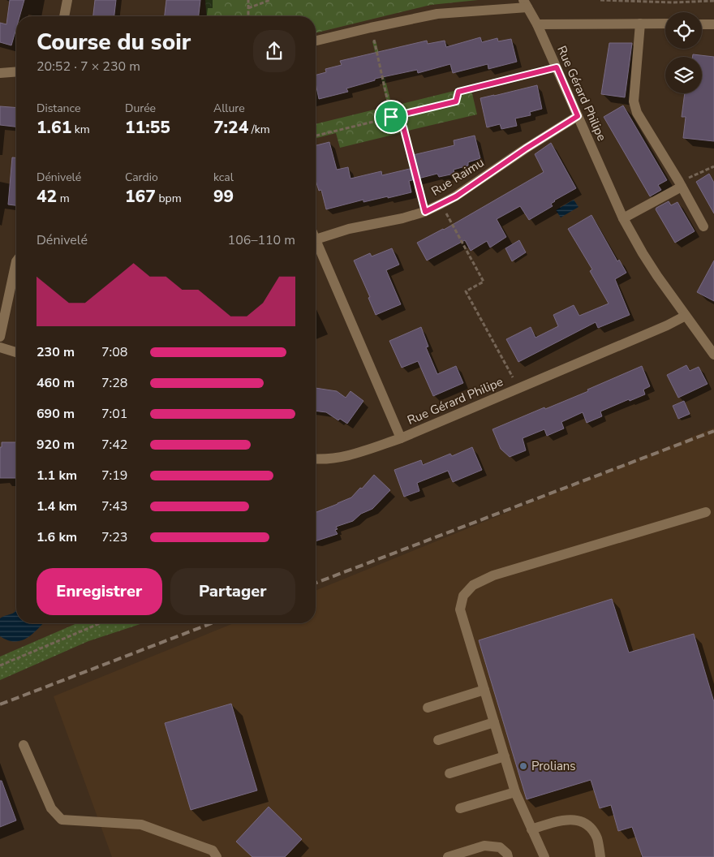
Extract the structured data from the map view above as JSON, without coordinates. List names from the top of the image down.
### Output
{
  "streets": {
    "street": ["Rue Gérard Philipe", "Rue Raimu"]
  },
  "crossings": [
    ["Rue Gérard Philipe", "Rue Raimu"]
  ],
  "places": ["Prolians"],
  "page": {
    "heading": ["Course du soir", "20:52 · 7 × 230 m"],
    "stats": [
      ["Distance", "1.61 km"],
      ["Durée", "11:55"],
      ["Allure", "7:24 /km"],
      ["Dénivelé", "42 m"],
      ["Cardio", "167 bpm"],
      ["kcal", "99"]
    ],
    "chart": ["Dénivelé", "106–110 m"],
    "list": [
      {
        "name": "230 m",
        "note": "7:08"
      },
      {
        "name": "460 m",
        "note": "7:28"
      },
      {
        "name": "690 m",
        "note": "7:01"
      },
      {
        "name": "920 m",
        "note": "7:42"
      },
      {
        "name": "1.1 km",
        "note": "7:19"
      },
      {
        "name": "1.4 km",
        "note": "7:43"
      },
      {
        "name": "1.6 km",
        "note": "7:23"
      }
    ],
    "buttons": ["Enregistrer", "Partager"]
  }
}
